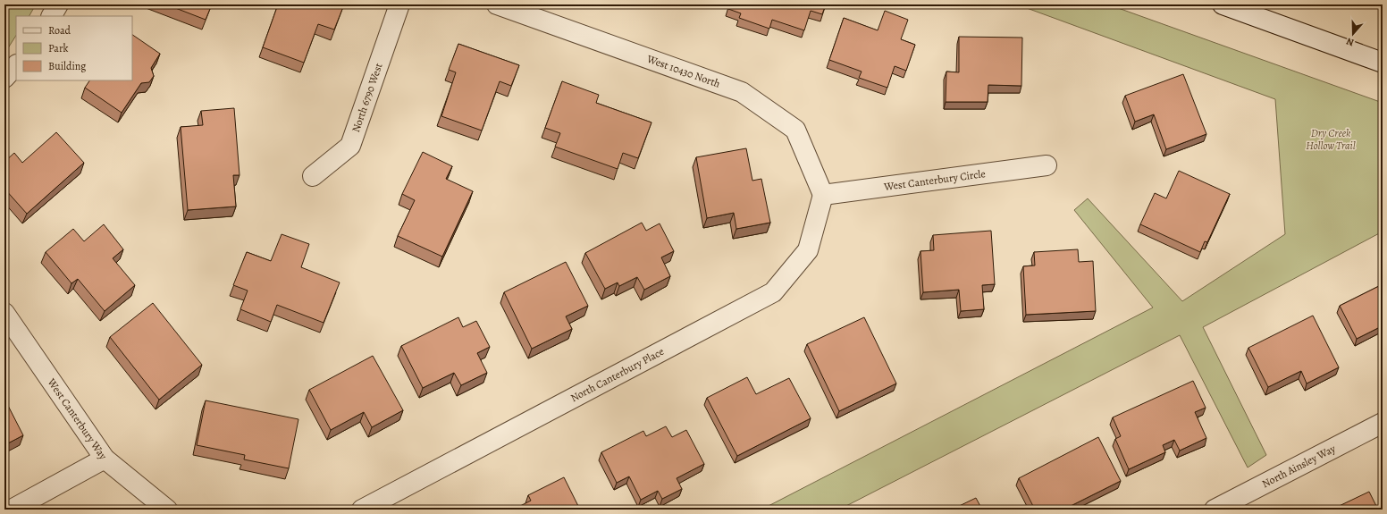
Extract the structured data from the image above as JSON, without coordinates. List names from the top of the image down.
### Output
{
  "streets": {
    "street": [
      "West 10430 North",
      "North 6790 West",
      "West Canterbury Circle",
      "North Canterbury Place",
      "West Canterbury Way",
      "North Ainsley Way"
    ]
  },
  "crossings": [
    ["West 10430 North", "West Canterbury Circle"],
    ["West 10430 North", "North Canterbury Place"],
    ["West Canterbury Circle", "North Canterbury Place"]
  ],
  "parks": ["Dry Creek Hollow Trail"],
  "legend": ["Road", "Park", "Building"],
  "north": "bottom"
}
